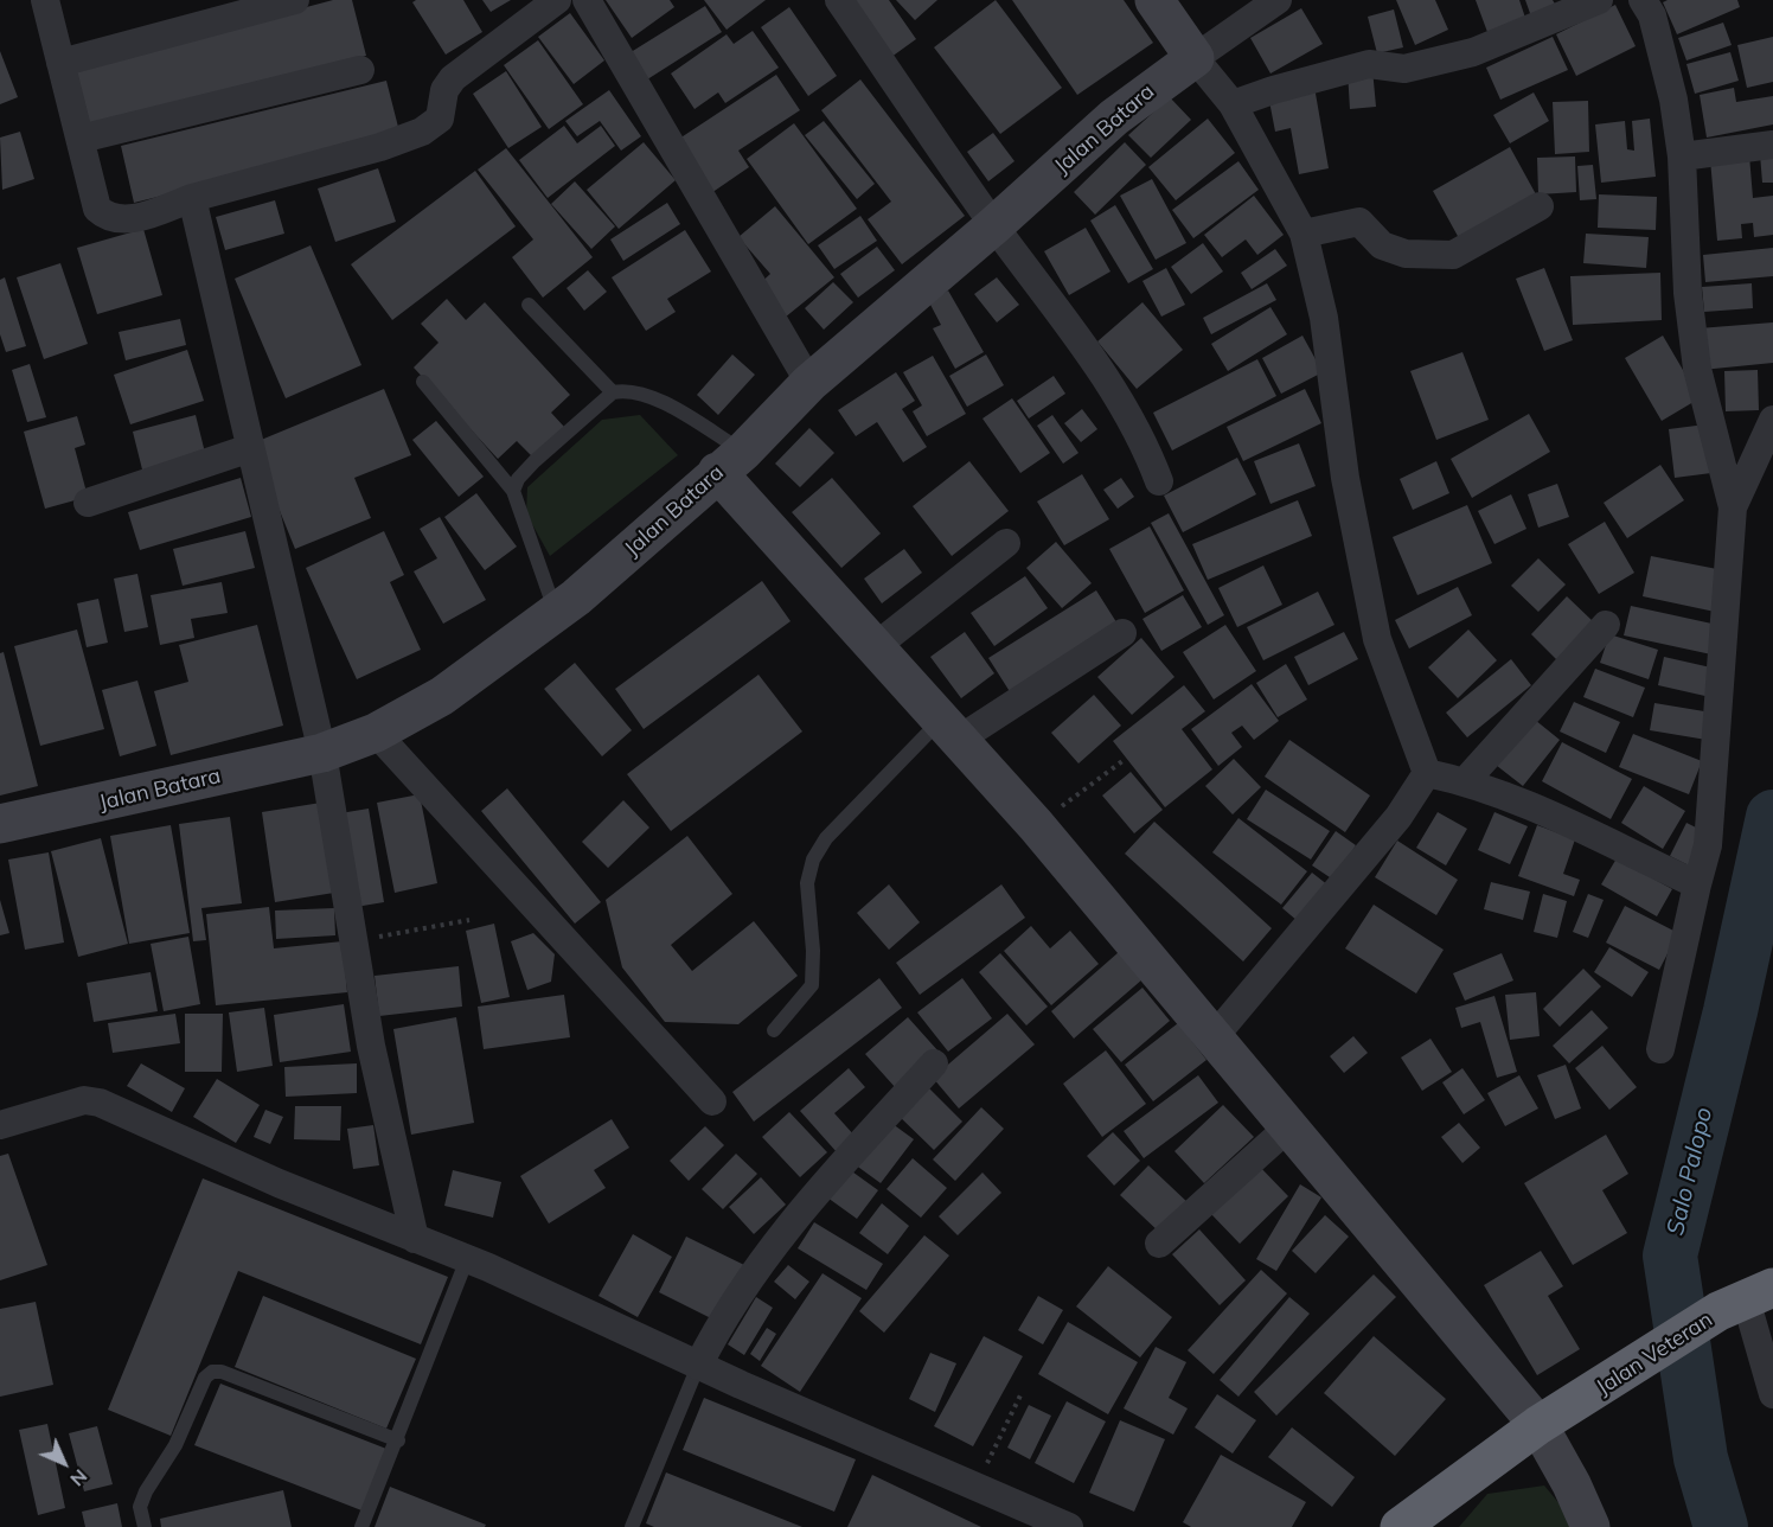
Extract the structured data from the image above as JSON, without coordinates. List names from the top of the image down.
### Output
{
  "streets": {
    "highway": ["Jalan Veteran"],
    "street": ["Jalan Batara"]
  },
  "water": ["Salo Palopo"],
  "north": "bottom right"
}
